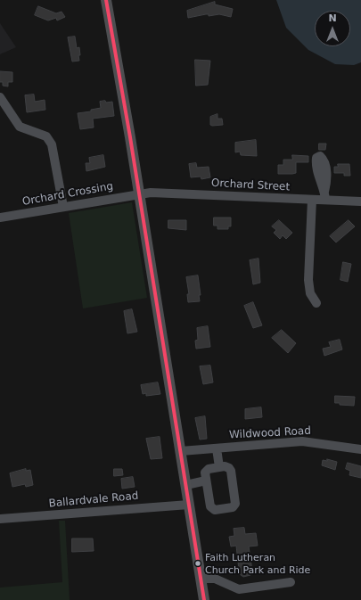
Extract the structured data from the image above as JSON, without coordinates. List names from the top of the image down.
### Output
{
  "streets": {
    "street": [
      "Orchard Street",
      "Orchard Crossing",
      "Wildwood Road",
      "Ballardvale Road"
    ]
  },
  "crossings": [
    ["Orchard Street", "Orchard Crossing"]
  ],
  "places": ["Faith Lutheran Church Park and Ride"],
  "north": "top"
}
